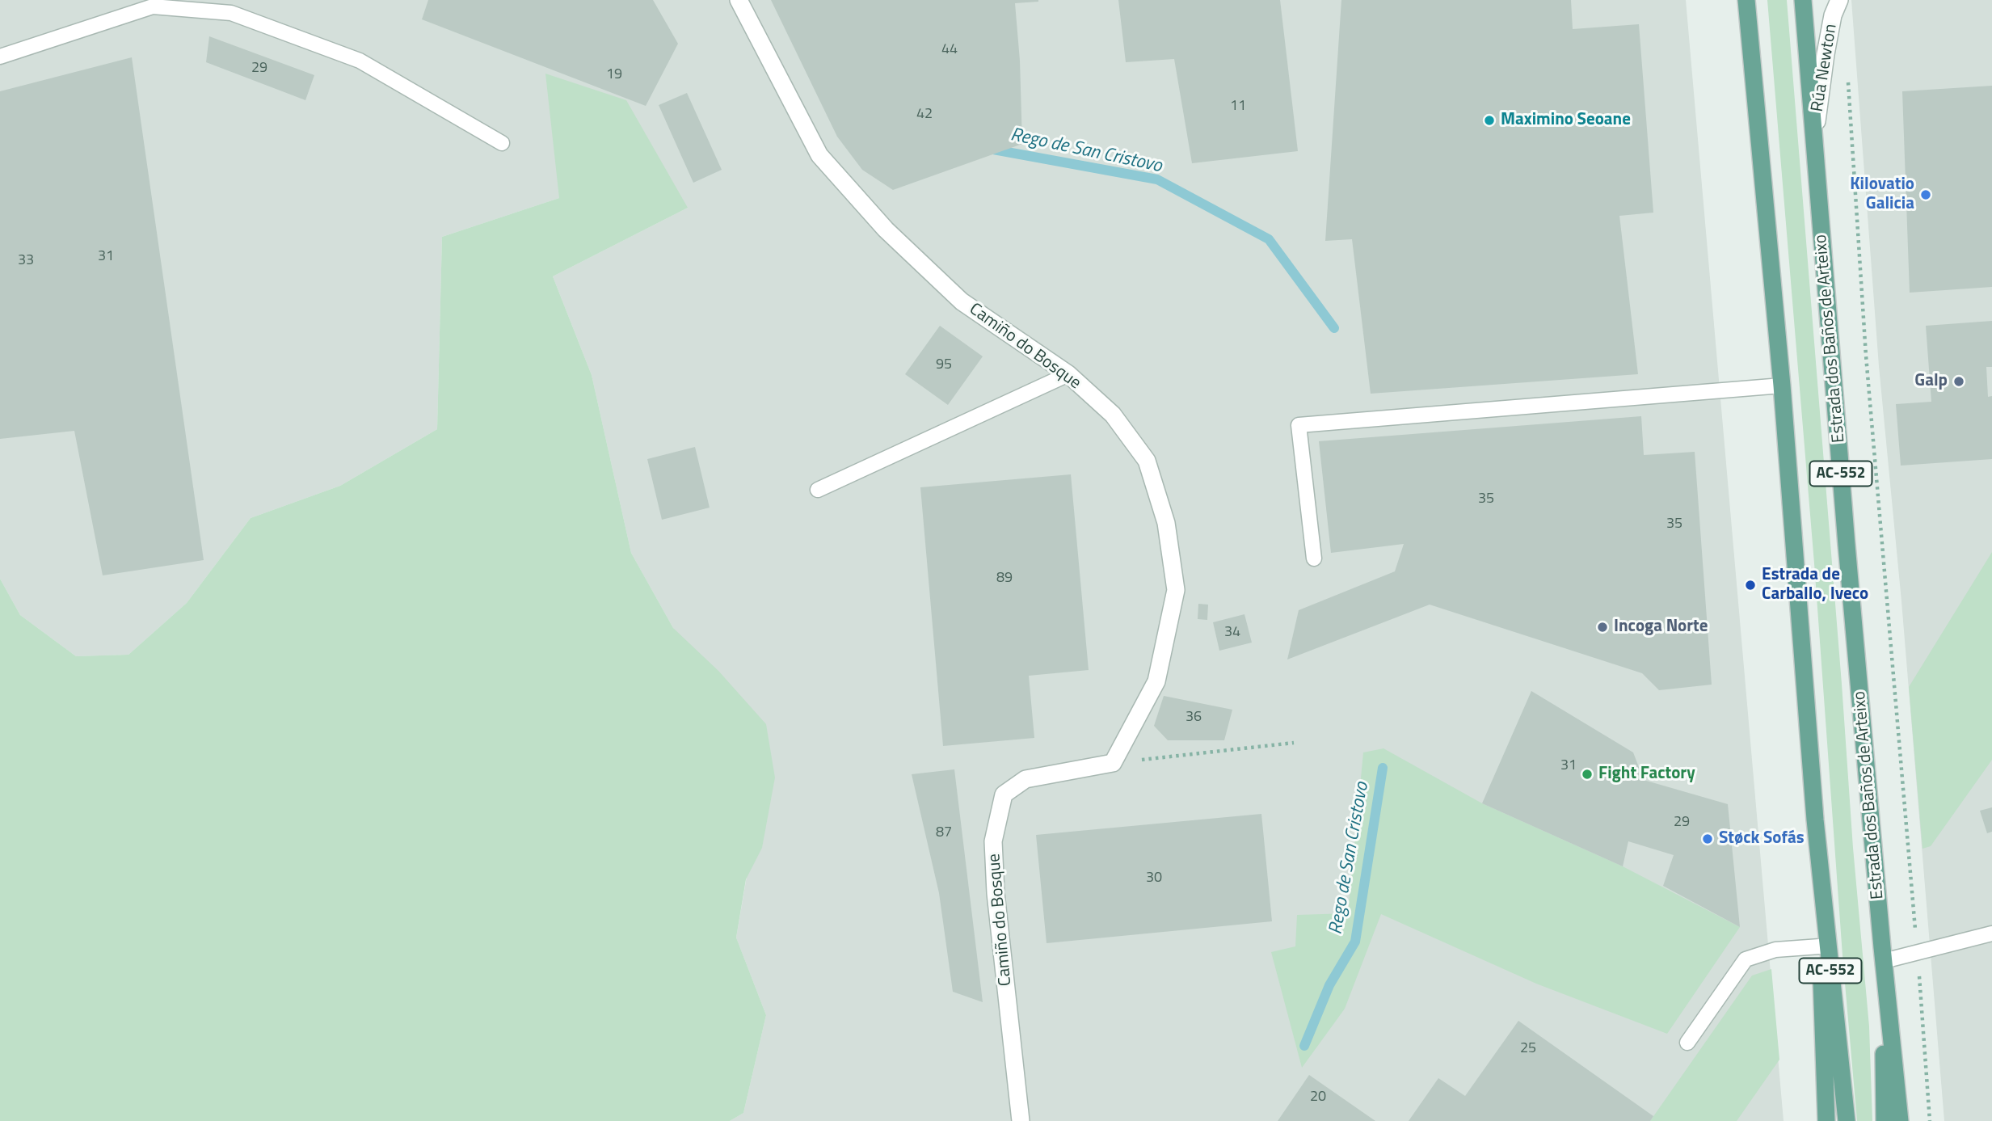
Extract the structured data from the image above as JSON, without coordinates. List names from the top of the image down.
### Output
{
  "streets": {
    "main road": ["Estrada dos Baños de Arteixo", "AC-552"],
    "street": ["Rúa Newton", "Camiño do Bosque"]
  },
  "crossings": [
    ["Rúa Newton", "Estrada dos Baños de Arteixo"]
  ],
  "water": ["Rego de San Cristovo"],
  "places": [
    "Maximino Seoane",
    "Kilovatio Galicia",
    "Galp",
    "Estrada de Carballo, Iveco",
    "Incoga Norte",
    "Fight Factory",
    "Støck Sofás"
  ],
  "house_numbers": [
    "44",
    "29",
    "19",
    "11",
    "42",
    "31",
    "33",
    "95",
    "35",
    "35",
    "89",
    "34",
    "36",
    "31",
    "29",
    "87",
    "30",
    "25",
    "20"
  ]
}
